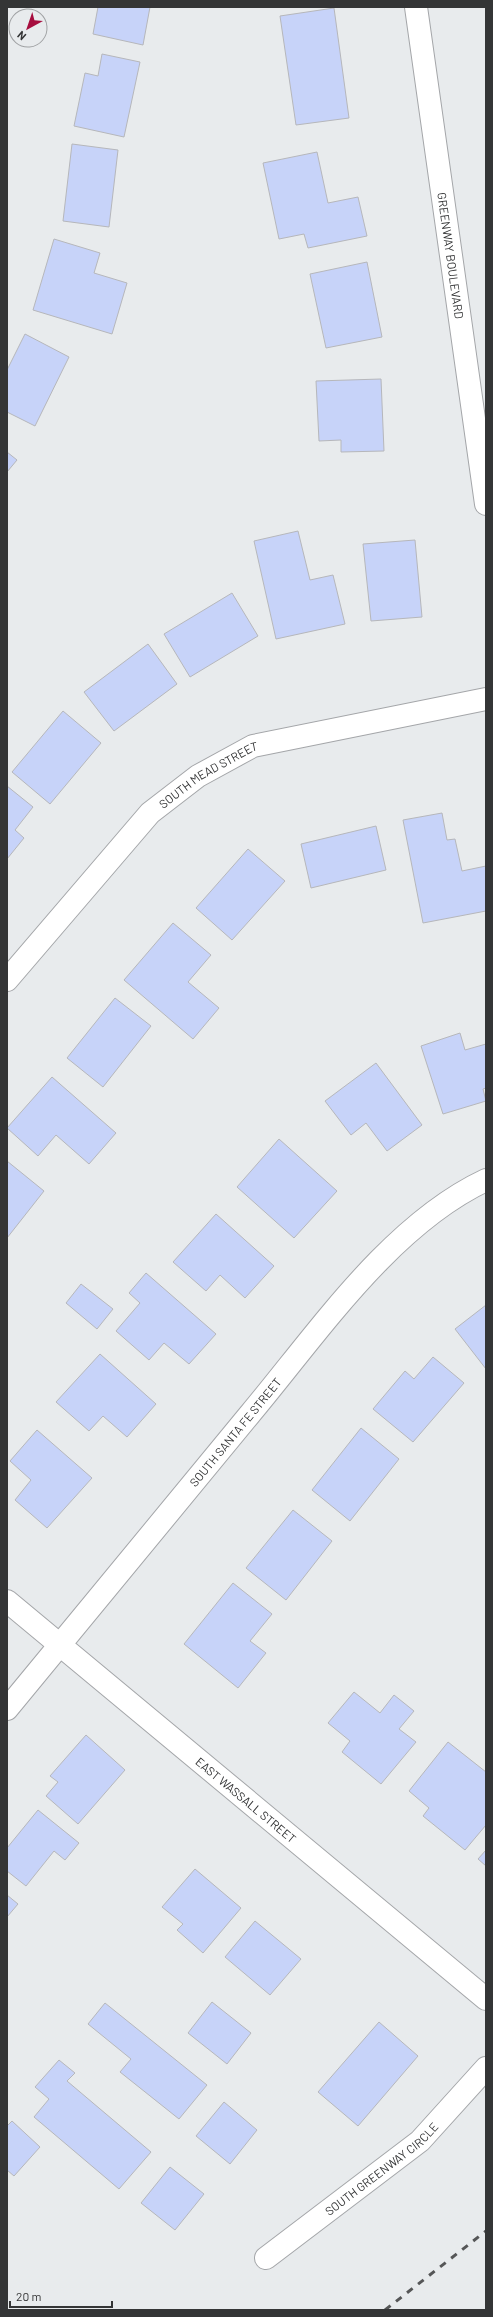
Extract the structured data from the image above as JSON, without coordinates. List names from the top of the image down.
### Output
{
  "streets": {
    "street": [
      "GREENWAY BOULEVARD",
      "SOUTH MEAD STREET",
      "SOUTH SANTA FE STREET",
      "EAST WASSALL STREET",
      "SOUTH GREENWAY CIRCLE"
    ]
  },
  "crossings": [
    ["SOUTH SANTA FE STREET", "EAST WASSALL STREET"]
  ],
  "scale_bar": "20 m",
  "north": "bottom left"
}
